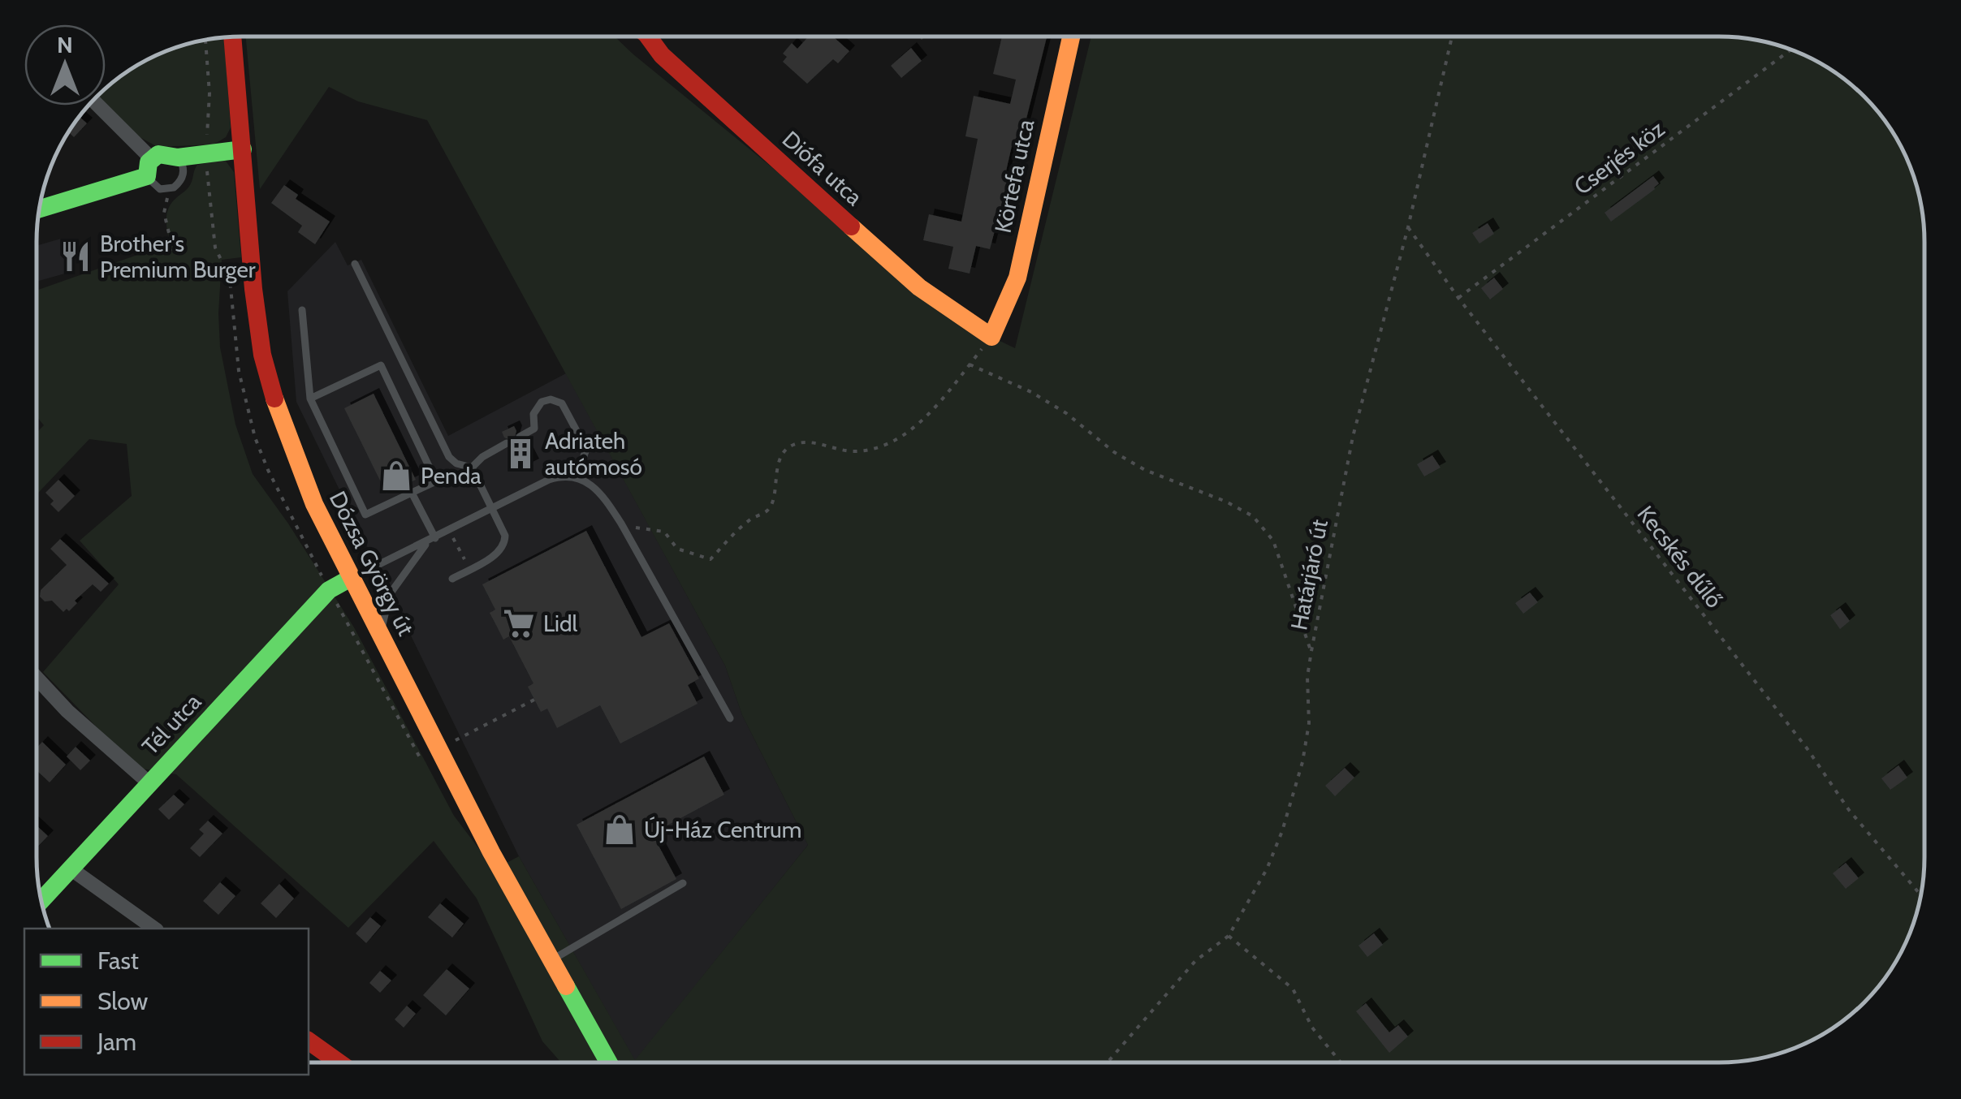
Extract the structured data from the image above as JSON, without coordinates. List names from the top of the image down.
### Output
{
  "streets": {
    "street": [
      "Diófa utca",
      "Körtefa utca",
      "Dózsa György út",
      "Tél utca"
    ],
    "path": ["Cserjés köz", "Kecskés dűlő", "Határjáró út"]
  },
  "crossings": [
    ["Cserjés köz", "Kecskés dűlő"],
    ["Diófa utca", "Körtefa utca"],
    ["Kecskés dűlő", "Határjáró út"],
    ["Dózsa György út", "Tél utca"]
  ],
  "places": {
    "restaurant": ["Brother's Premium Burger"],
    "building": ["Adriateh autómosó"],
    "shop": ["Penda", "Új-Ház Centrum"],
    "supermarket": ["Lidl"]
  },
  "legend": ["Fast", "Slow", "Jam"],
  "north": "top"
}
